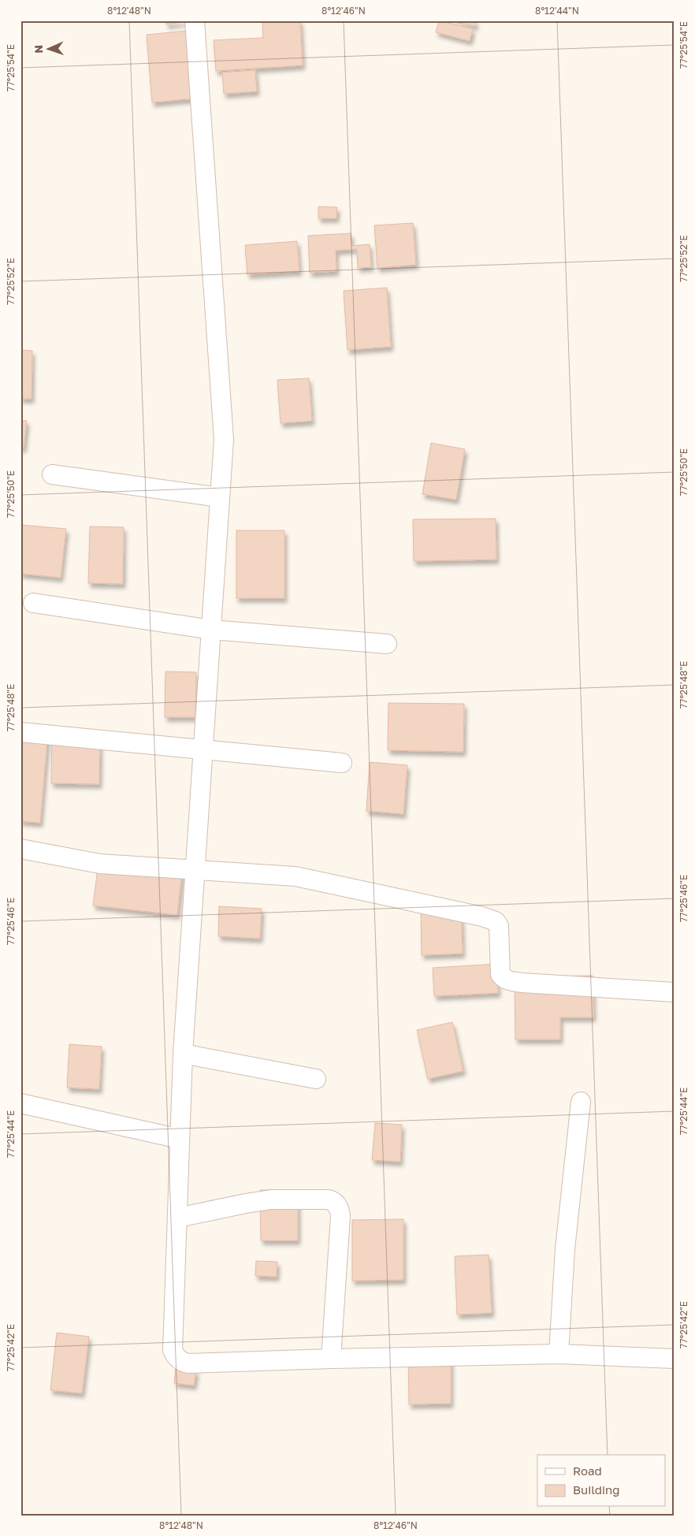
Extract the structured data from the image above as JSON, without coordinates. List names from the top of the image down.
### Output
{
  "legend": ["Road", "Building"],
  "north": "left",
  "coordinates": [
    "8°12'48\"N",
    "8°12'46\"N",
    "8°12'44\"N",
    "77°25'54\"E",
    "77°25'52\"E",
    "77°25'50\"E",
    "77°25'48\"E",
    "77°25'46\"E",
    "77°25'44\"E",
    "77°25'42\"E"
  ]
}
